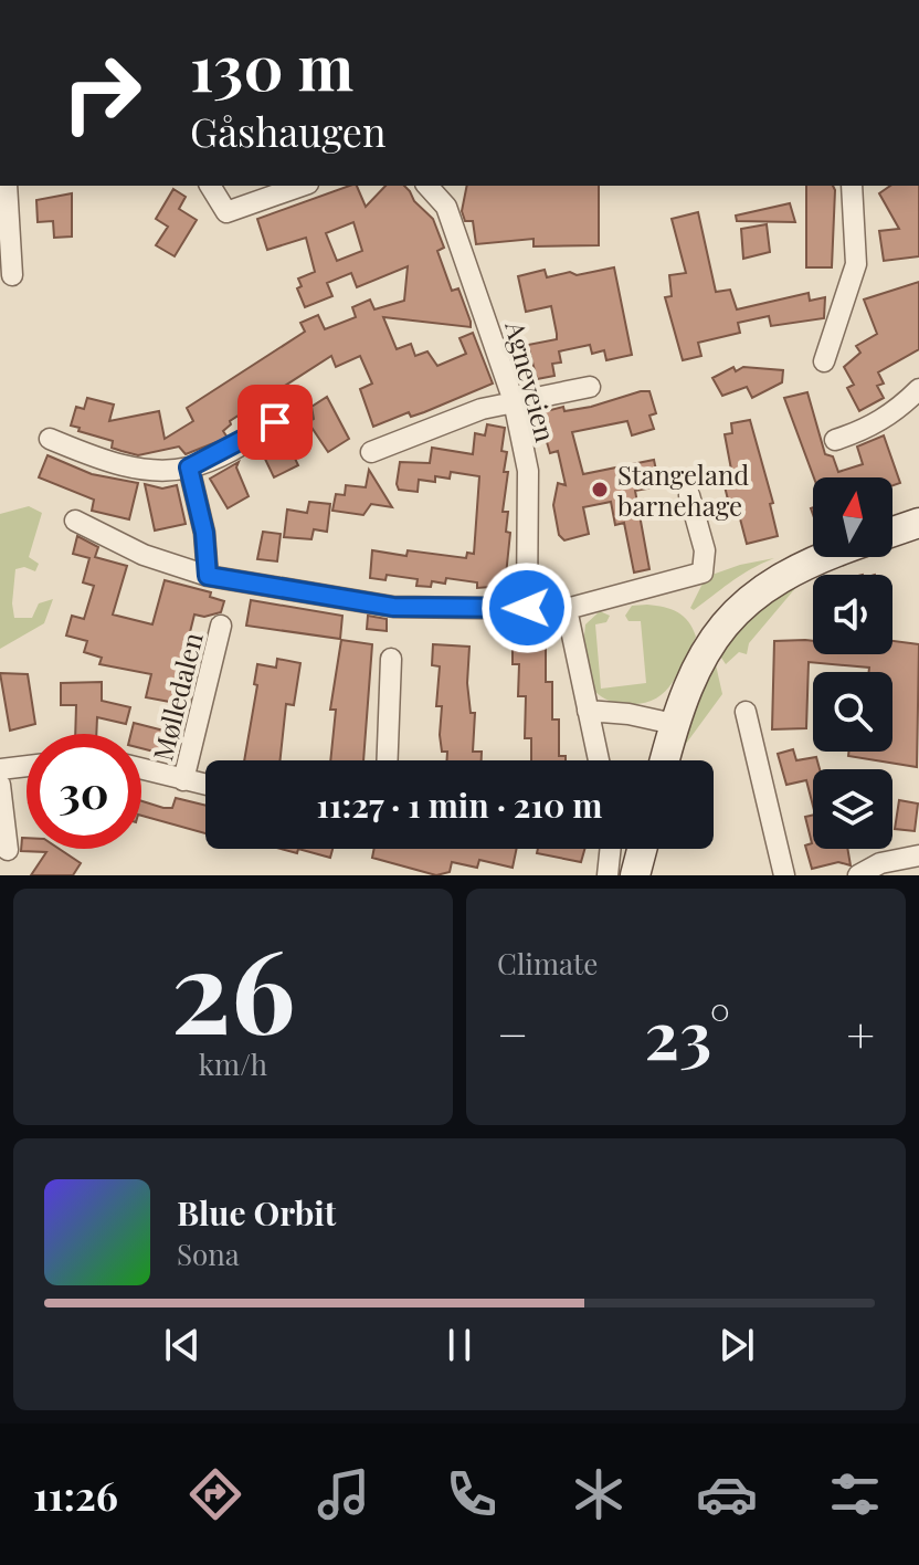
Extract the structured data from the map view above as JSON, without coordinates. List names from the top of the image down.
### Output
{
  "streets": {
    "street": ["Agneveien", "Mølledalen"]
  },
  "places": ["Stangeland barnehage"],
  "north": "top",
  "page": {
    "turn": ["130 m", "Gåshaugen"],
    "limit": "30",
    "trip": "11:27 · 1 min · 210 m",
    "tile": [
      ["26", "km/h"],
      "Climate"
    ],
    "heat": ["−", "23°", "+"],
    "song": ["Blue Orbit", "Sona"],
    "tabs": "11:26"
  }
}
